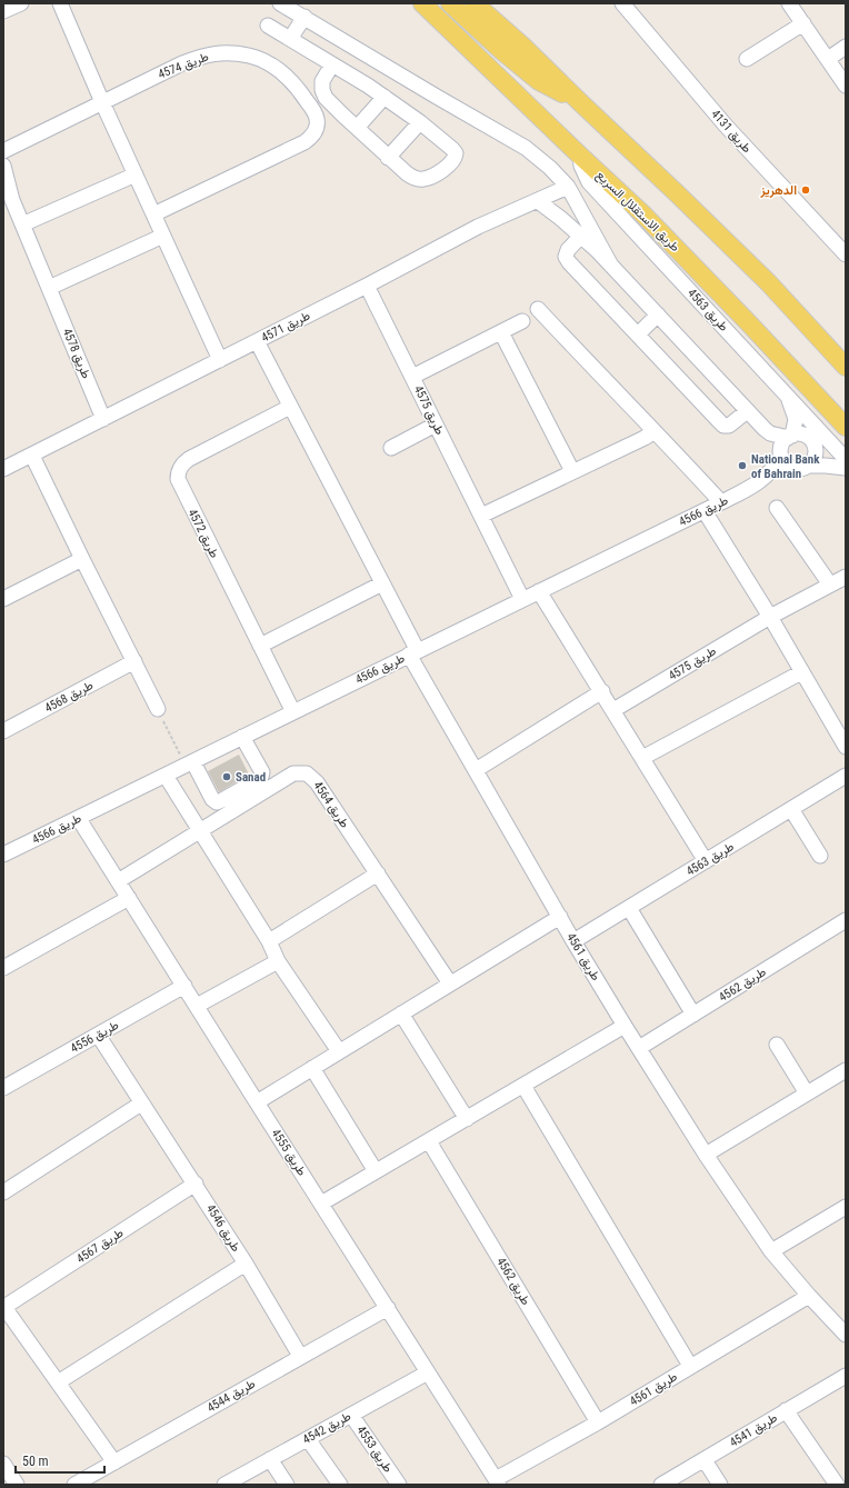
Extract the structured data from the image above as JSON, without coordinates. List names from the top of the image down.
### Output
{
  "streets": {
    "main road": ["طريق الاستقلال السريع"],
    "street": [
      "طريق 4574",
      "طريق 4131",
      "طريق 4563",
      "طريق 4571",
      "طريق 4578",
      "طريق 4575",
      "طريق 4566",
      "طريق 4572",
      "طريق 4568",
      "طريق 4564",
      "طريق 4561",
      "طريق 4562",
      "طريق 4556",
      "طريق 4555",
      "طريق 4546",
      "طريق 4567",
      "طريق 4544",
      "طريق 4542",
      "طريق 4541",
      "طريق 4553"
    ]
  },
  "crossings": [
    ["طريق الاستقلال السريع", "طريق 4563"],
    ["طريق 4563", "طريق 4561"],
    ["طريق 4571", "طريق 4578"],
    ["طريق 4571", "طريق 4575"],
    ["طريق 4575", "طريق 4566"],
    ["طريق 4566", "طريق 4572"],
    ["طريق 4566", "طريق 4561"],
    ["طريق 4566", "طريق 4555"],
    ["طريق 4564", "طريق 4555"],
    ["طريق 4561", "طريق 4562"],
    ["طريق 4561", "طريق 4555"],
    ["طريق 4556", "طريق 4555"],
    ["طريق 4556", "طريق 4546"],
    ["طريق 4555", "طريق 4544"],
    ["طريق 4555", "طريق 4542"],
    ["طريق 4546", "طريق 4567"],
    ["طريق 4546", "طريق 4544"],
    ["طريق 4567", "طريق 4544"],
    ["طريق 4542", "طريق 4553"]
  ],
  "places": ["الدهريز", "National Bank of Bahrain", "Sanad"],
  "scale_bar": "50 m"
}
